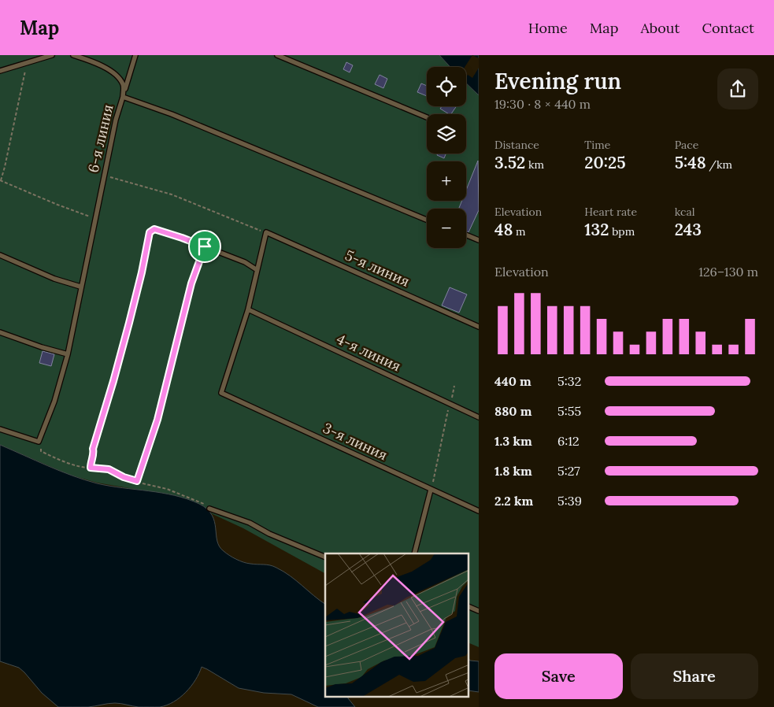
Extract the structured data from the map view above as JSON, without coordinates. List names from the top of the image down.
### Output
{
  "streets": {
    "lane": [
      "6-я линия",
      "5-я линия",
      "4-я линия",
      "3-я линия"
    ]
  },
  "crossings": [
    ["4-я линия", "3-я линия"]
  ],
  "page": {
    "header": "Map",
    "nav": [
      "Home",
      "Map",
      "About",
      "Contact"
    ],
    "heading": ["Evening run", "19:30 · 8 × 440 m"],
    "map_buttons": ["+", "−"],
    "stats": [
      ["Distance", "3.52 km"],
      ["Time", "20:25"],
      ["Pace", "5:48 /km"],
      ["Elevation", "48 m"],
      ["Heart rate", "132 bpm"],
      ["kcal", "243"]
    ],
    "chart": ["Elevation", "126–130 m"],
    "list": [
      {
        "name": "440 m",
        "note": "5:32"
      },
      {
        "name": "880 m",
        "note": "5:55"
      },
      {
        "name": "1.3 km",
        "note": "6:12"
      },
      {
        "name": "1.8 km",
        "note": "5:27"
      },
      {
        "name": "2.2 km",
        "note": "5:39"
      }
    ],
    "buttons": ["Save", "Share"]
  }
}
